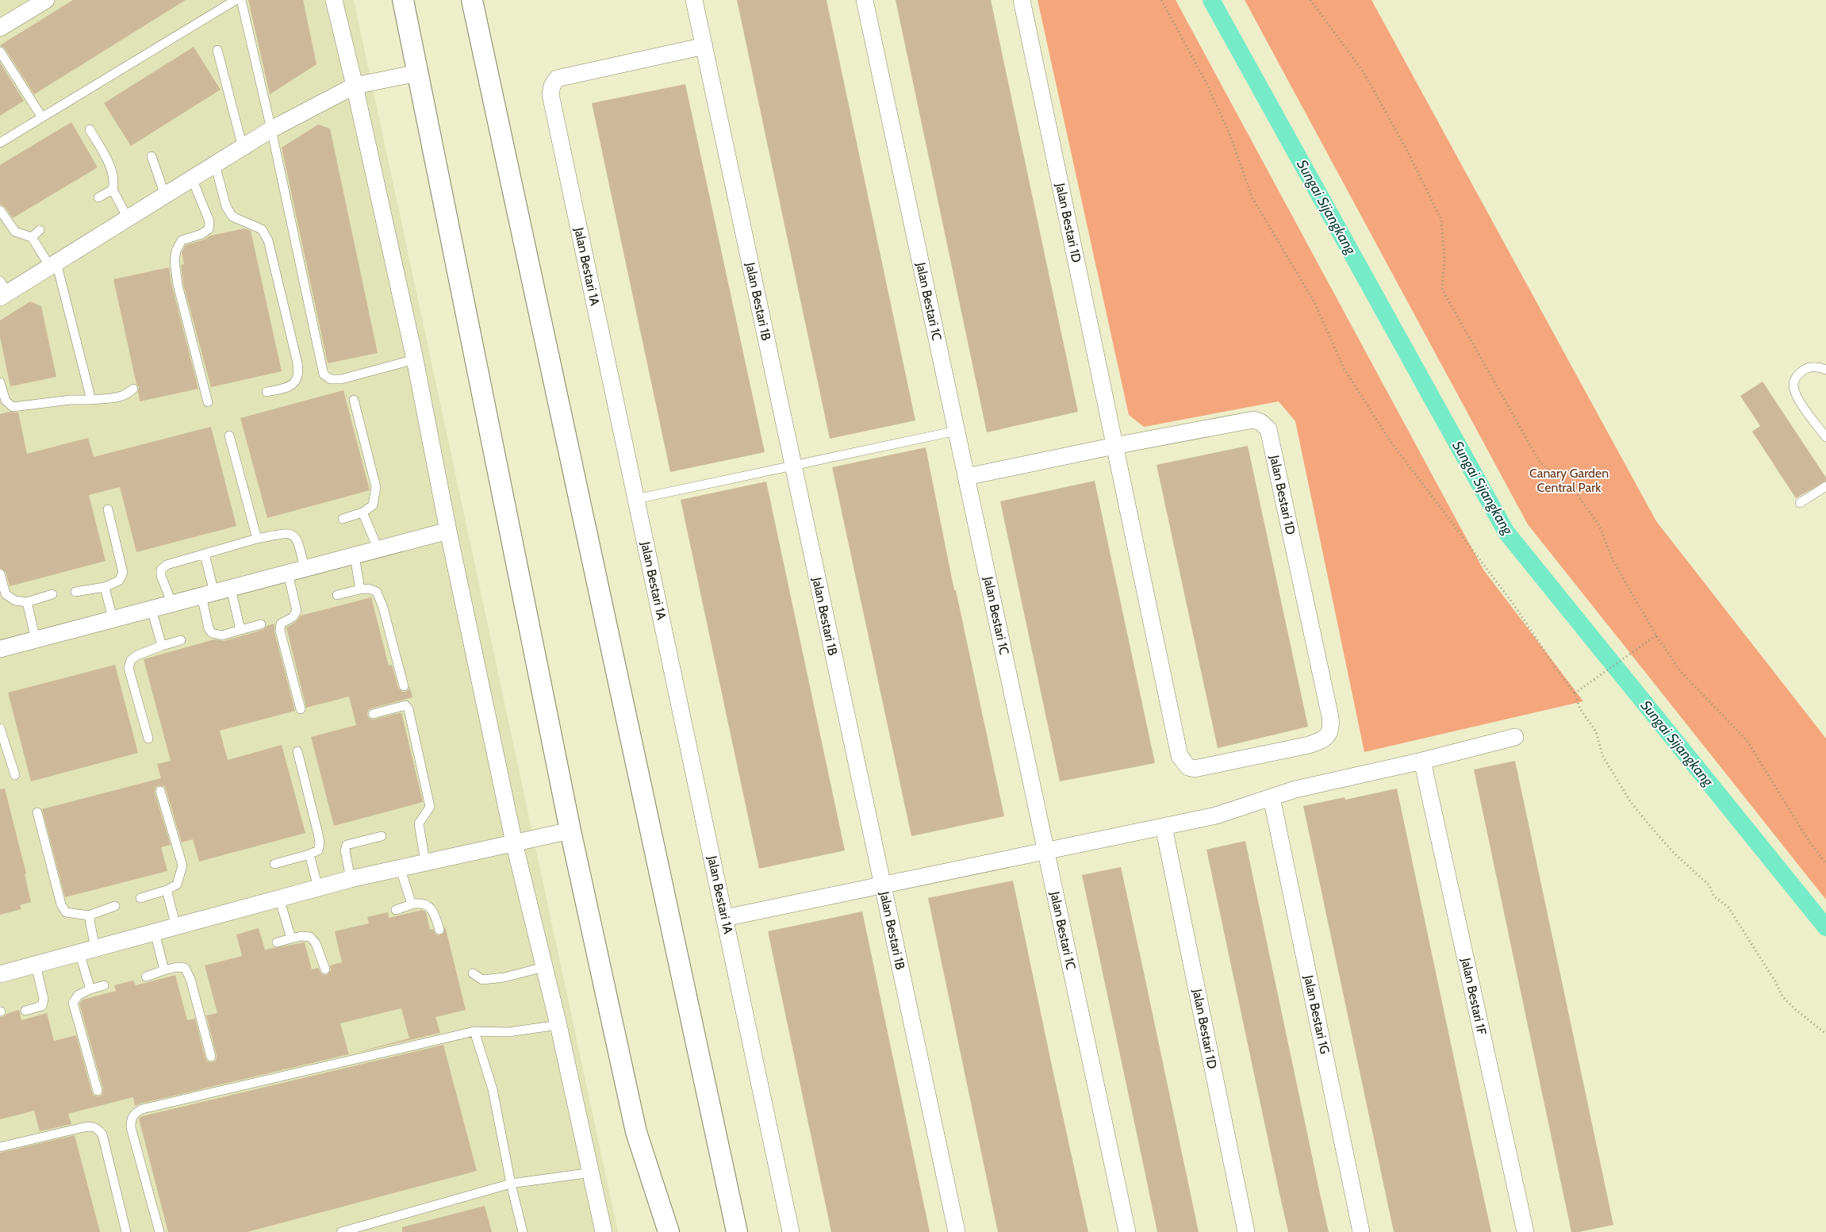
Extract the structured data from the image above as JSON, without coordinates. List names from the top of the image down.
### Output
{
  "streets": {
    "street": [
      "Jalan Bestari 1D",
      "Jalan Bestari 1A",
      "Jalan Bestari 1B",
      "Jalan Bestari 1C",
      "Jalan Bestari 1F",
      "Jalan Bestari 1G"
    ]
  },
  "crossings": [
    ["Jalan Bestari 1A", "Jalan Bestari 1B"]
  ],
  "water": ["Sungai Sijangkang"],
  "parks": ["Canary Garden Central Park"]
}
